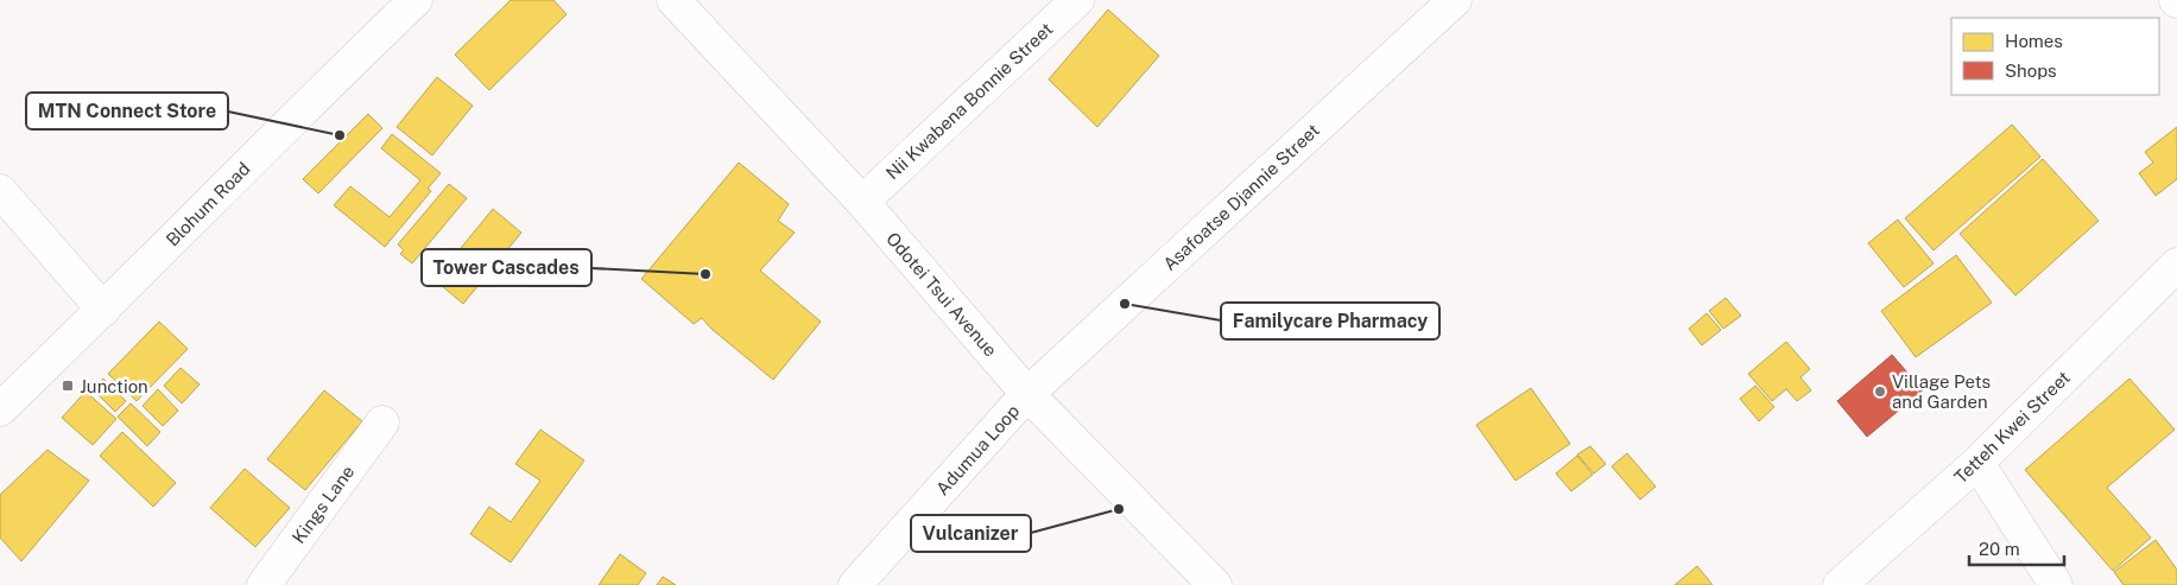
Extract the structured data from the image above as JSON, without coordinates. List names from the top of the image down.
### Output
{
  "streets": {
    "street": [
      "Nii Kwabena Bonnie Street",
      "Asafoatse Djannie Street",
      "Blohum Road",
      "Odotei Tsui Avenue",
      "Tetteh Kwei Street",
      "Adumua Loop",
      "Kings Lane"
    ]
  },
  "crossings": [
    ["Nii Kwabena Bonnie Street", "Odotei Tsui Avenue"],
    ["Asafoatse Djannie Street", "Odotei Tsui Avenue"],
    ["Asafoatse Djannie Street", "Adumua Loop"],
    ["Odotei Tsui Avenue", "Adumua Loop"]
  ],
  "places": {
    "other": [
      "MTN Connect Store",
      "Tower Cascades",
      "Familycare Pharmacy",
      "Village Pets and Garden",
      "Vulcanizer"
    ],
    "transit": ["Junction"]
  },
  "legend": ["Homes", "Shops"],
  "scale_bar": "20 m"
}
